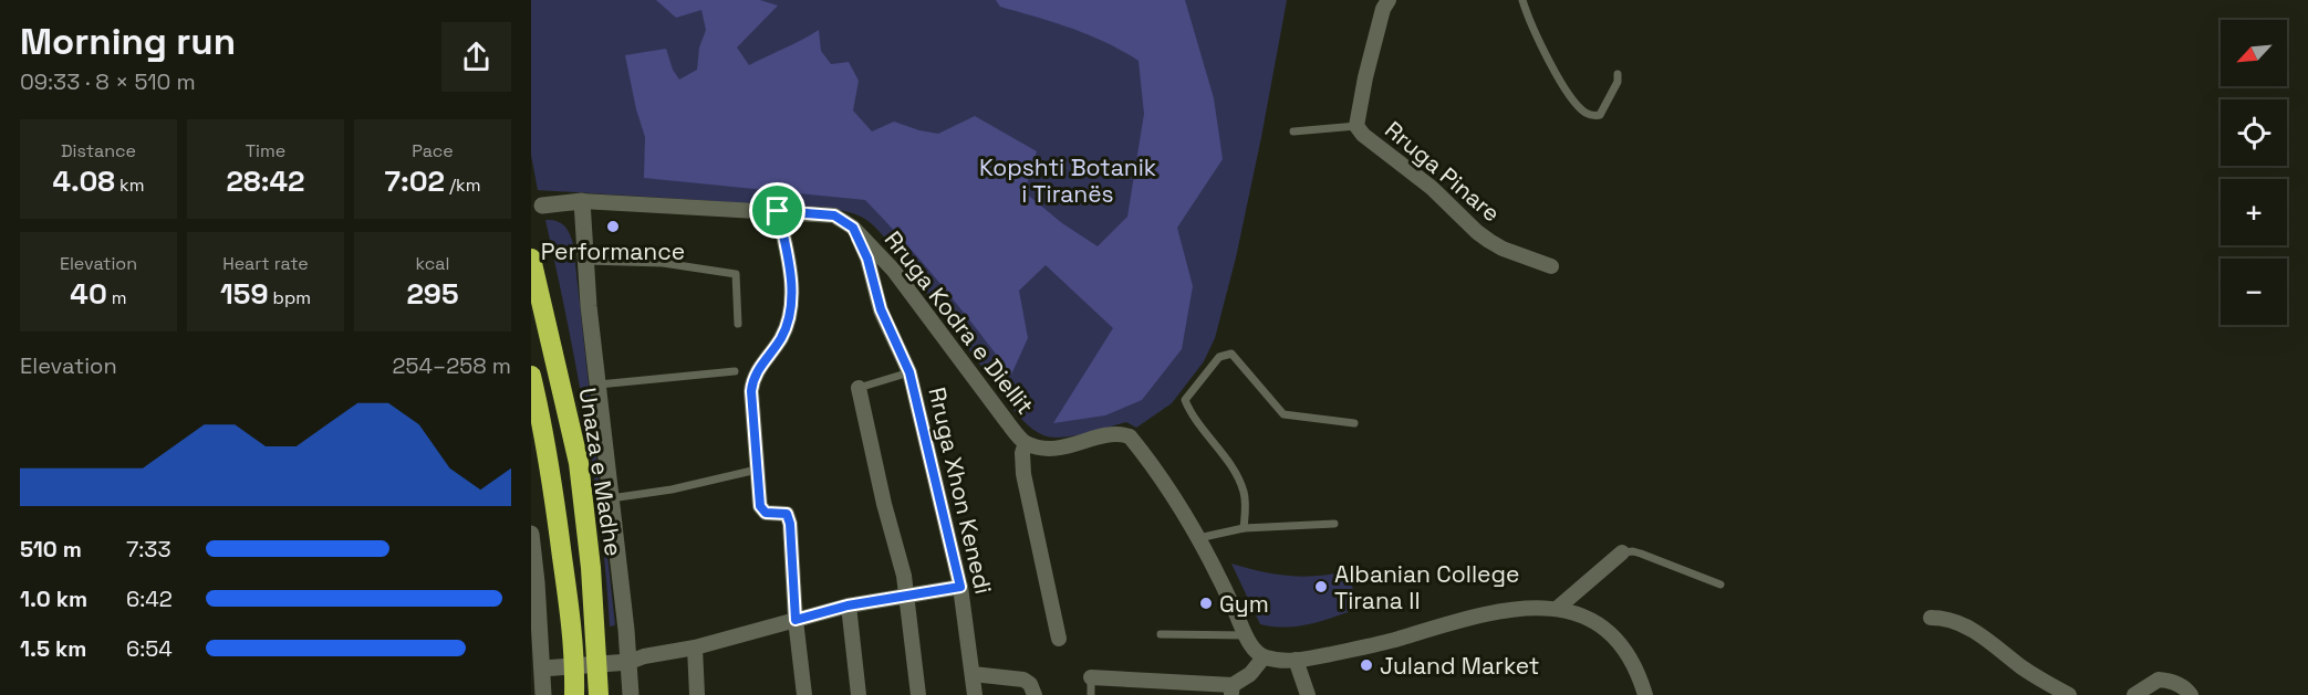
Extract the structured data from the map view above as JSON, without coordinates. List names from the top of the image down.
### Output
{
  "streets": {
    "highway": ["Unaza e Madhe"],
    "main road": ["Rruga Kodra e Diellit"],
    "street": ["Rruga Pinare", "Rruga Xhon Kenedi"]
  },
  "crossings": [
    ["Rruga Kodra e Diellit", "Rruga Xhon Kenedi"]
  ],
  "parks": ["Kopshti Botanik i Tiranës"],
  "places": [
    "Performance",
    "Albanian College Tirana II",
    "Gym",
    "Juland Market"
  ],
  "north": "bottom left",
  "page": {
    "heading": ["Morning run", "09:33 · 8 × 510 m"],
    "map_buttons": ["+", "−"],
    "stats": [
      ["Distance", "4.08 km"],
      ["Time", "28:42"],
      ["Pace", "7:02 /km"],
      ["Elevation", "40 m"],
      ["Heart rate", "159 bpm"],
      ["kcal", "295"]
    ],
    "chart": ["Elevation", "254–258 m"],
    "list": [
      {
        "name": "510 m",
        "note": "7:33"
      },
      {
        "name": "1.0 km",
        "note": "6:42"
      },
      {
        "name": "1.5 km",
        "note": "6:54"
      }
    ]
  }
}
